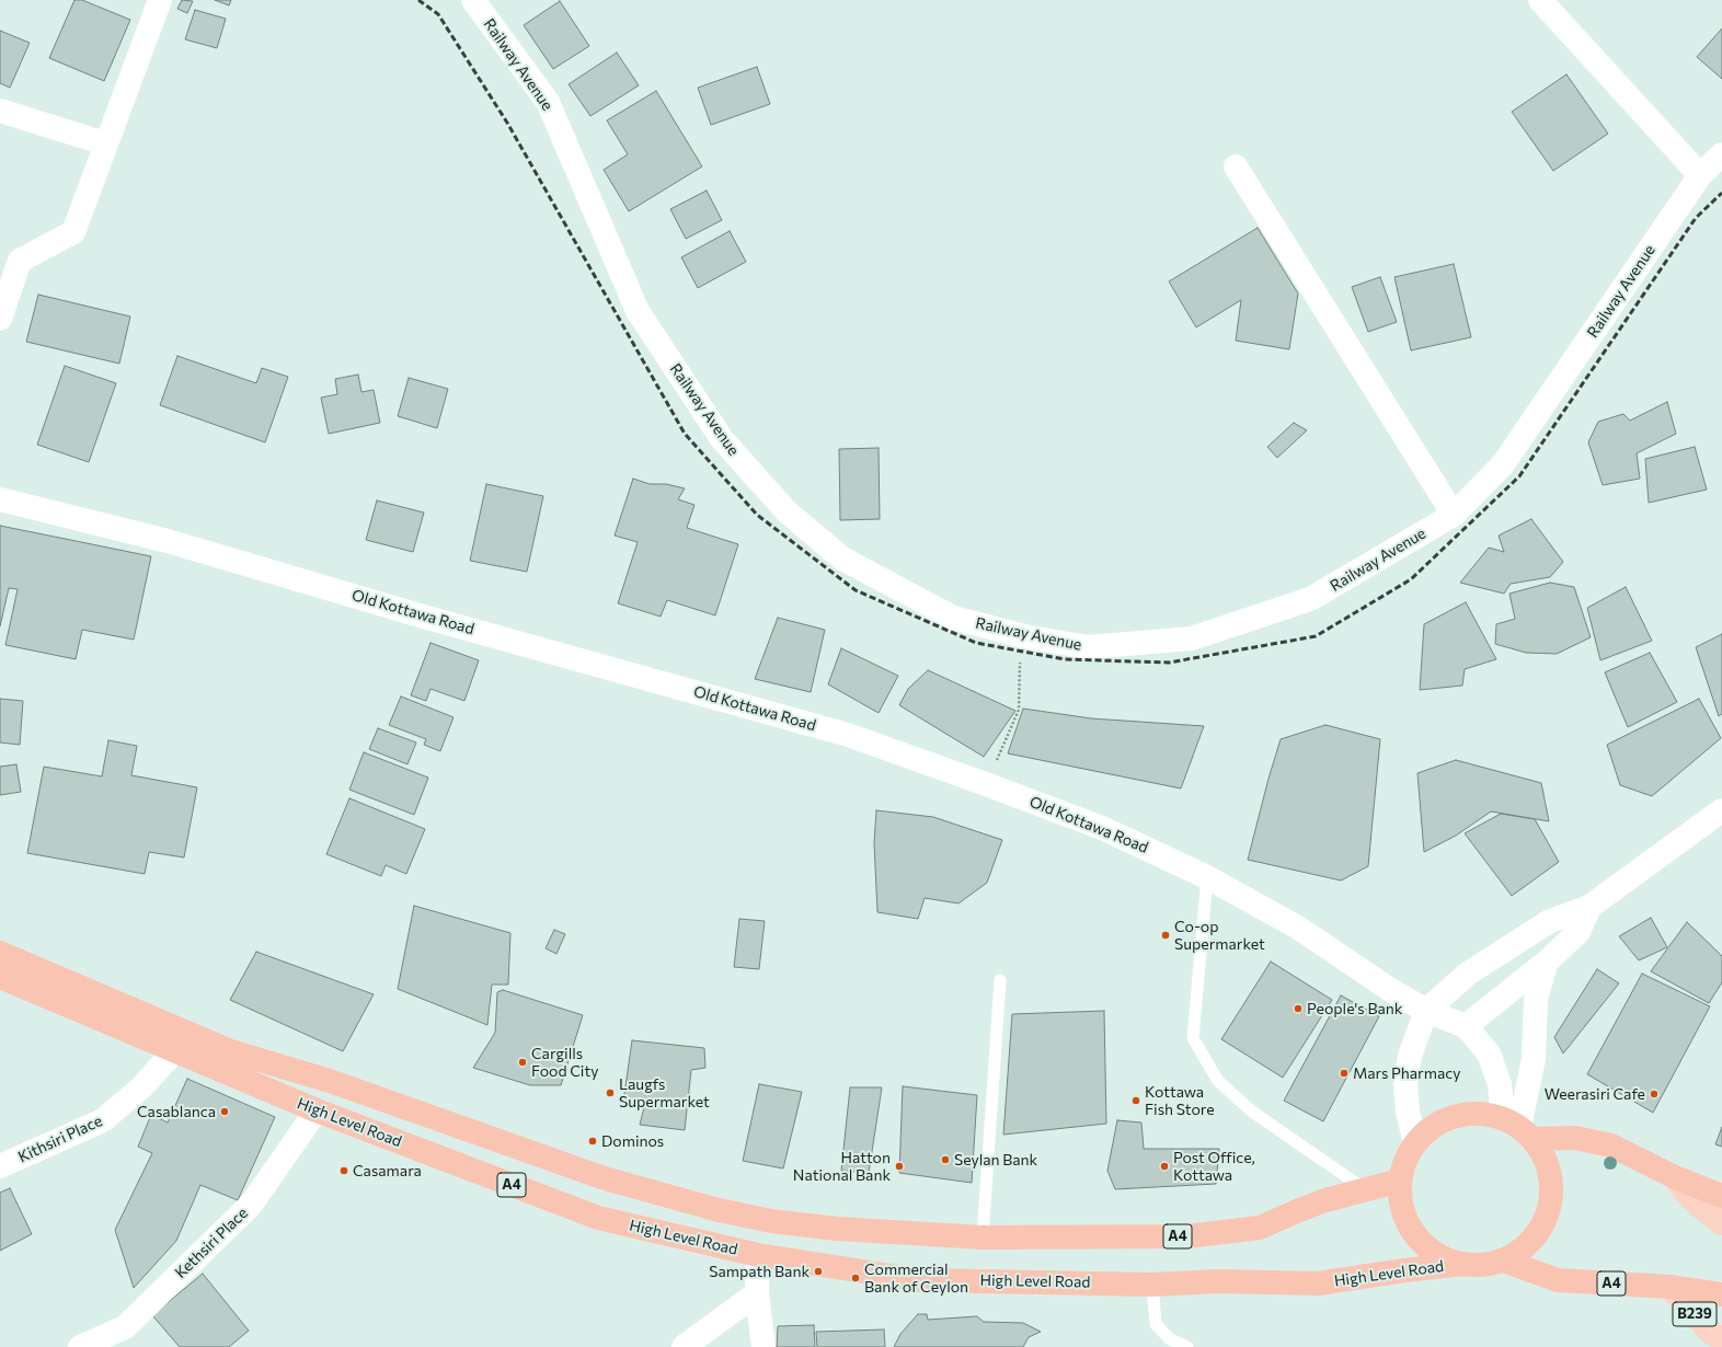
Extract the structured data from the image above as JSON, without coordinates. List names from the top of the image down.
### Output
{
  "streets": {
    "highway": ["High Level Road", "A4"],
    "main road": ["B239"],
    "street": [
      "Railway Avenue",
      "Old Kottawa Road",
      "Kithsiri Place",
      "Kethsiri Place"
    ]
  },
  "crossings": [
    ["High Level Road", "Kithsiri Place"],
    ["High Level Road", "A4"],
    ["High Level Road", "Kethsiri Place"],
    ["A4", "B239"]
  ],
  "places": [
    "Co-op Supermarket",
    "People's Bank",
    "Cargills Food City",
    "Mars Pharmacy",
    "Laugfs Supermarket",
    "Weerasiri Cafe",
    "Kottawa Fish Store",
    "Casablanca",
    "Dominos",
    "Seylan Bank",
    "Hatton National Bank",
    "Post Office, Kottawa",
    "Casamara",
    "Sampath Bank",
    "Commercial Bank of Ceylon"
  ]
}
